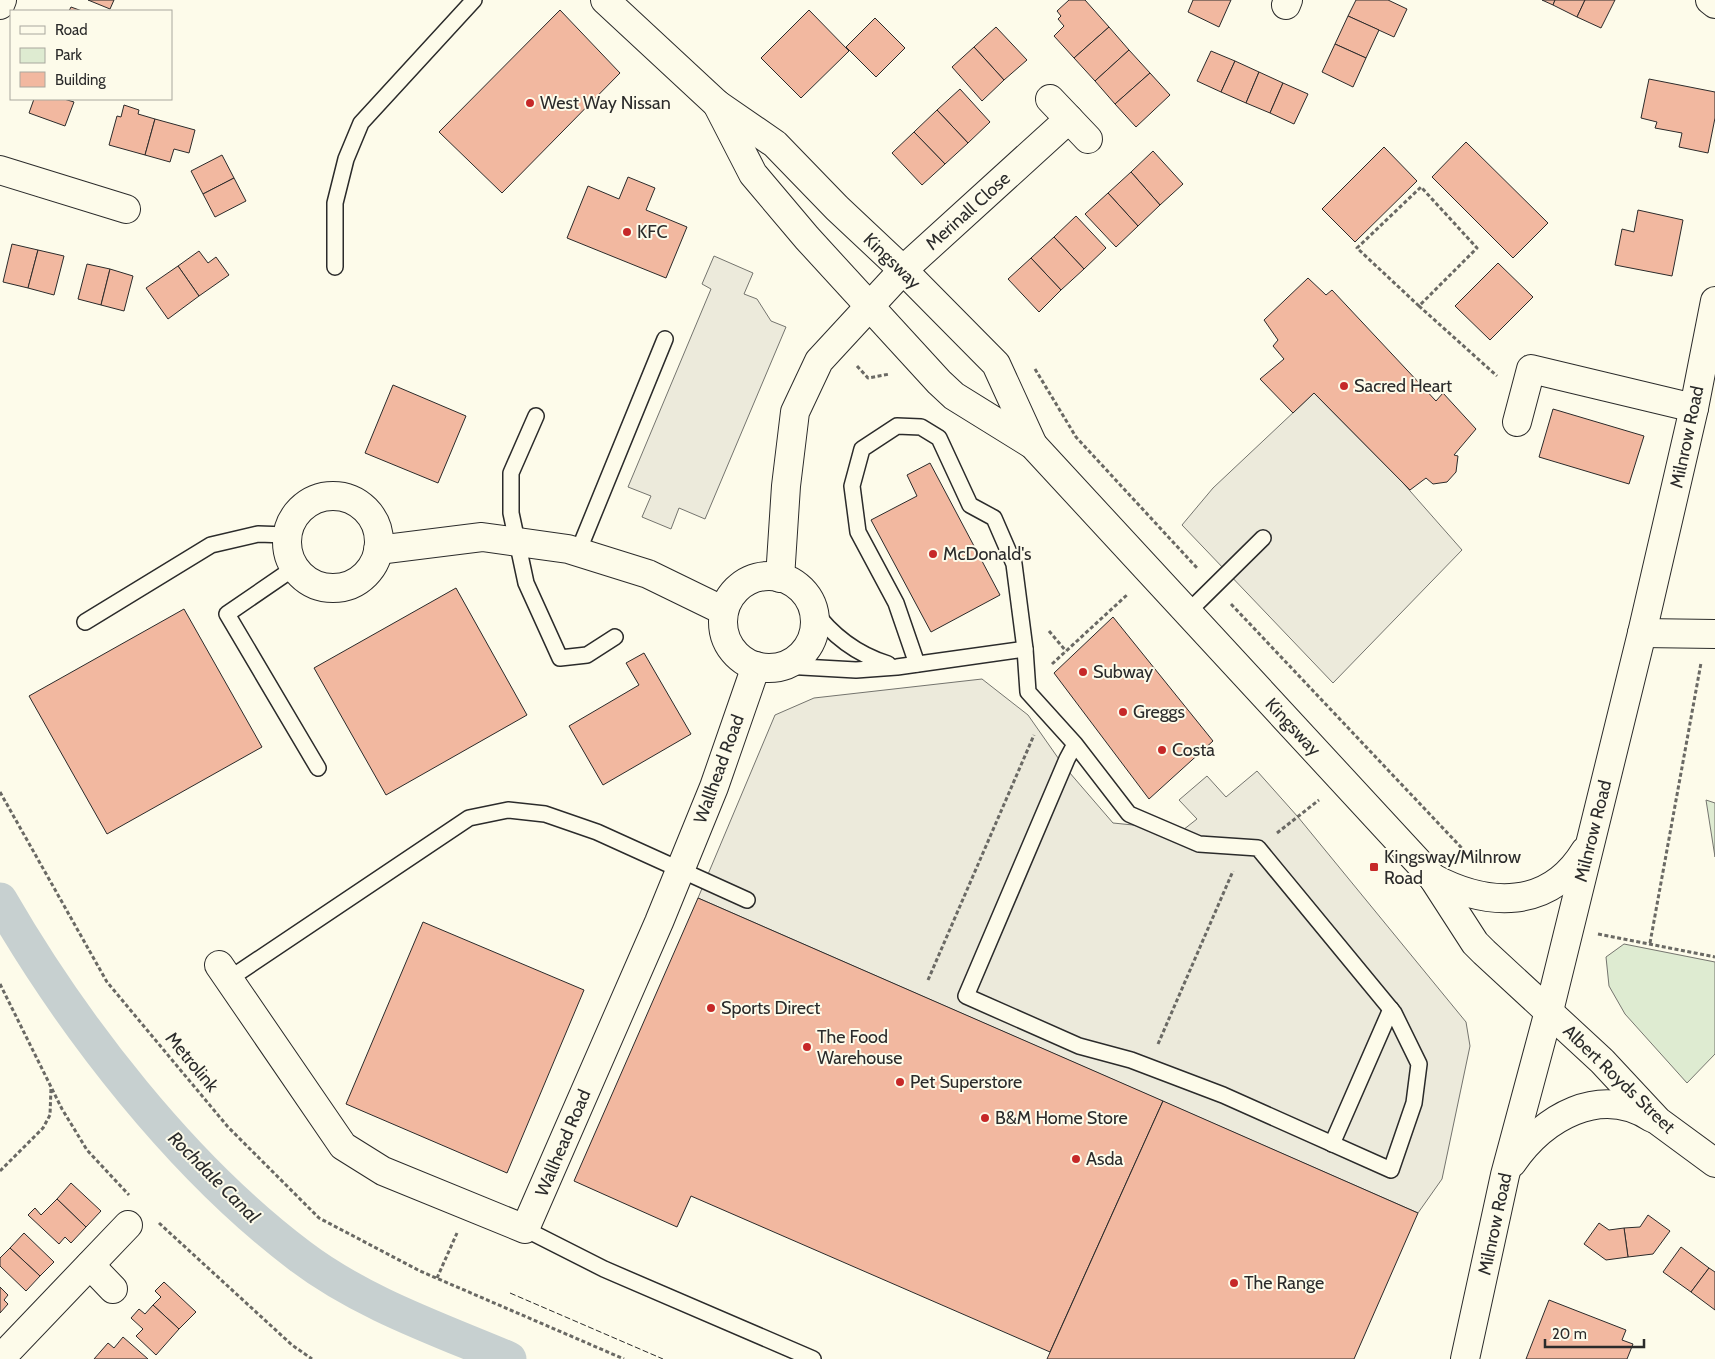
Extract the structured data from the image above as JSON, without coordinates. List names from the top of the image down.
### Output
{
  "streets": {
    "main road": [
      "Merinall Close",
      "Kingsway",
      "Milnrow Road",
      "Wallhead Road",
      "Albert Royds Street"
    ],
    "path": ["Metrolink"]
  },
  "crossings": [
    ["Merinall Close", "Kingsway"],
    ["Kingsway", "Milnrow Road"],
    ["Kingsway", "Albert Royds Street"],
    ["Milnrow Road", "Albert Royds Street"]
  ],
  "water": ["Rochdale Canal"],
  "places": {
    "other": [
      "West Way Nissan",
      "KFC",
      "Sacred Heart",
      "McDonald's",
      "Subway",
      "Greggs",
      "Costa",
      "Sports Direct",
      "The Food Warehouse",
      "Pet Superstore",
      "B&M Home Store",
      "Asda",
      "The Range"
    ],
    "transit": ["Kingsway/Milnrow Road"]
  },
  "legend": ["Road", "Park", "Building"],
  "scale_bar": "20 m"
}
